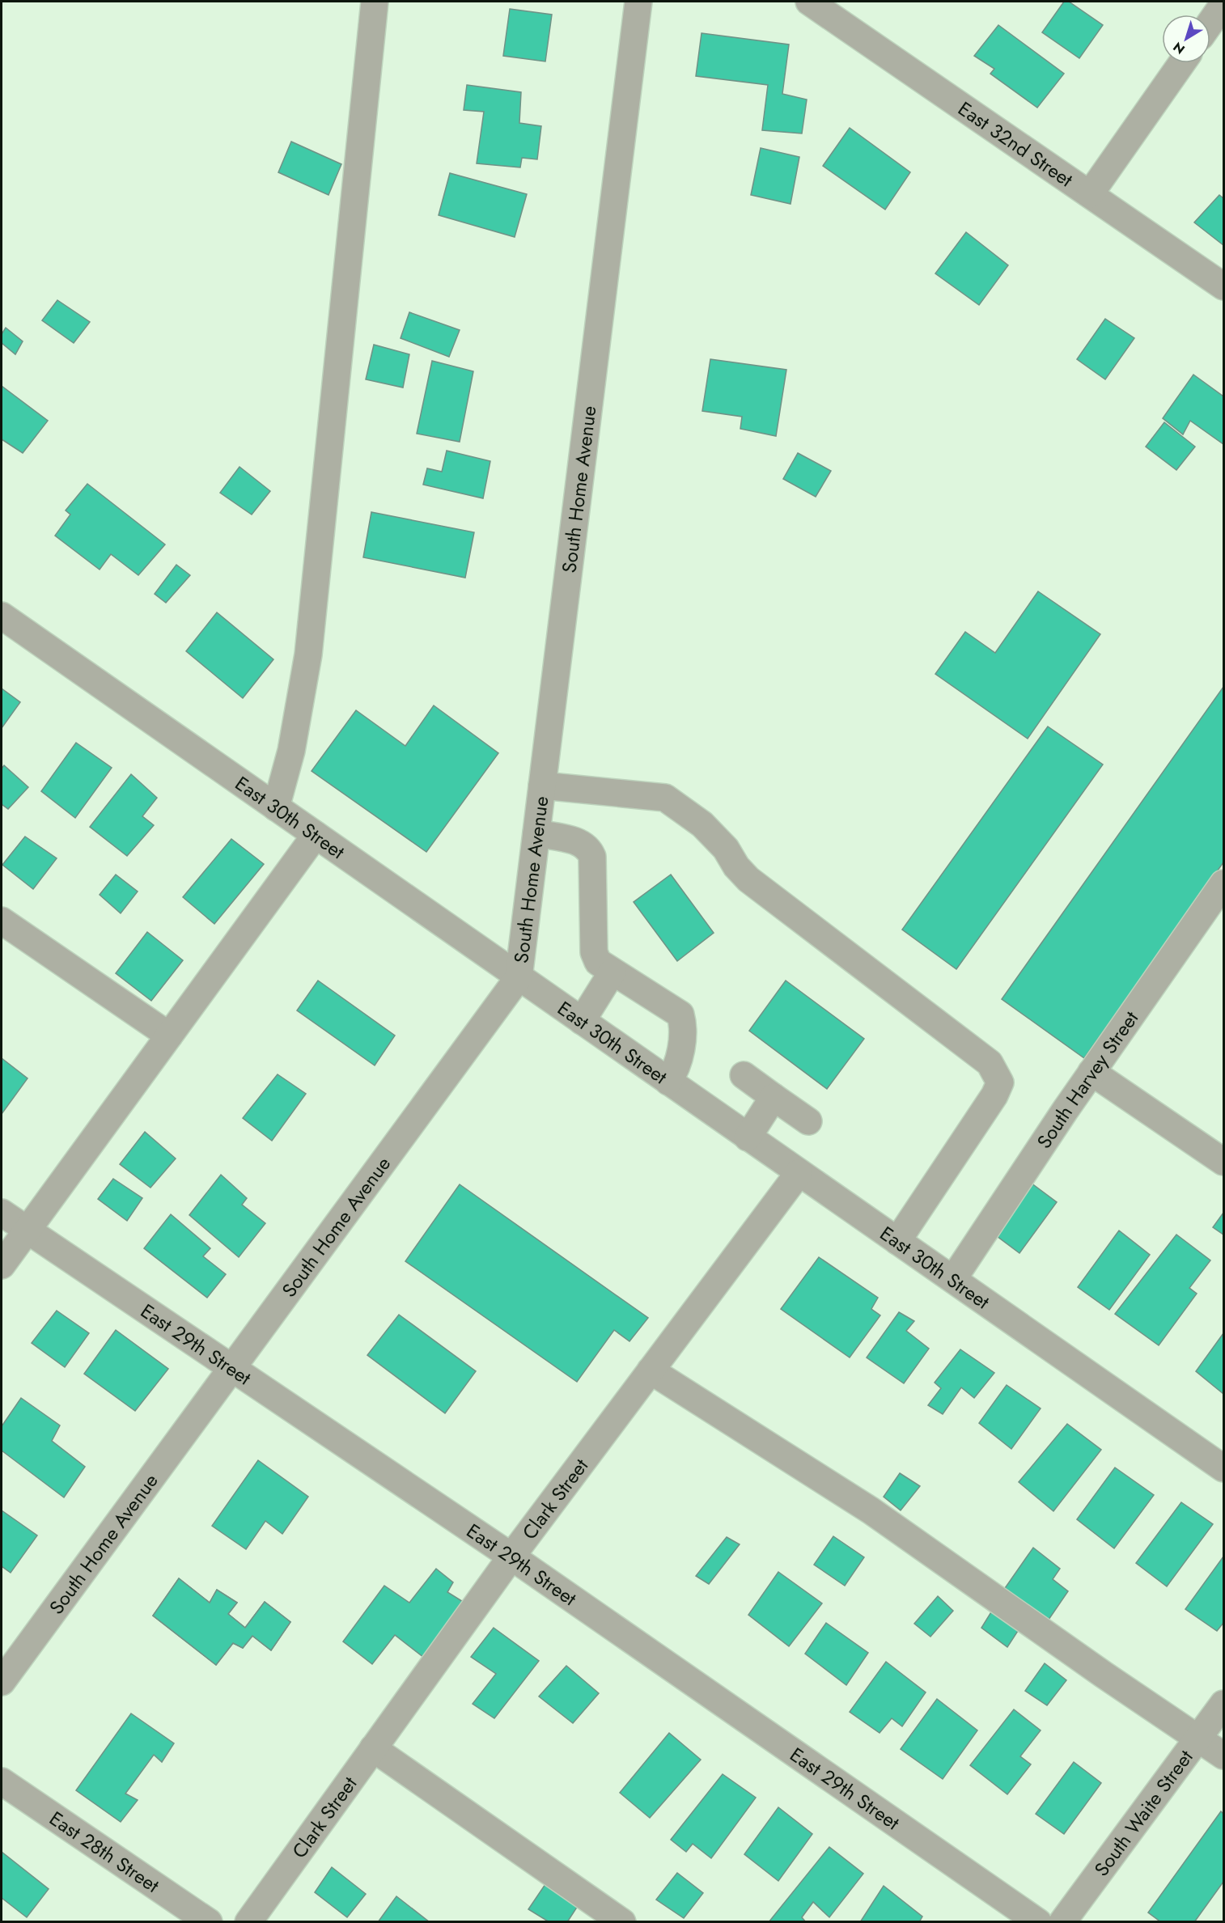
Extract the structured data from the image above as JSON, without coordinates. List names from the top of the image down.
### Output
{
  "streets": {
    "street": [
      "East 32nd Street",
      "South Home Avenue",
      "East 30th Street",
      "South Harvey Street",
      "East 29th Street",
      "Clark Street",
      "South Waite Street",
      "East 28th Street"
    ]
  },
  "crossings": [
    ["South Home Avenue", "East 30th Street"],
    ["South Home Avenue", "East 29th Street"],
    ["East 30th Street", "South Harvey Street"],
    ["East 30th Street", "Clark Street"],
    ["East 29th Street", "Clark Street"]
  ],
  "north": "bottom left"
}
